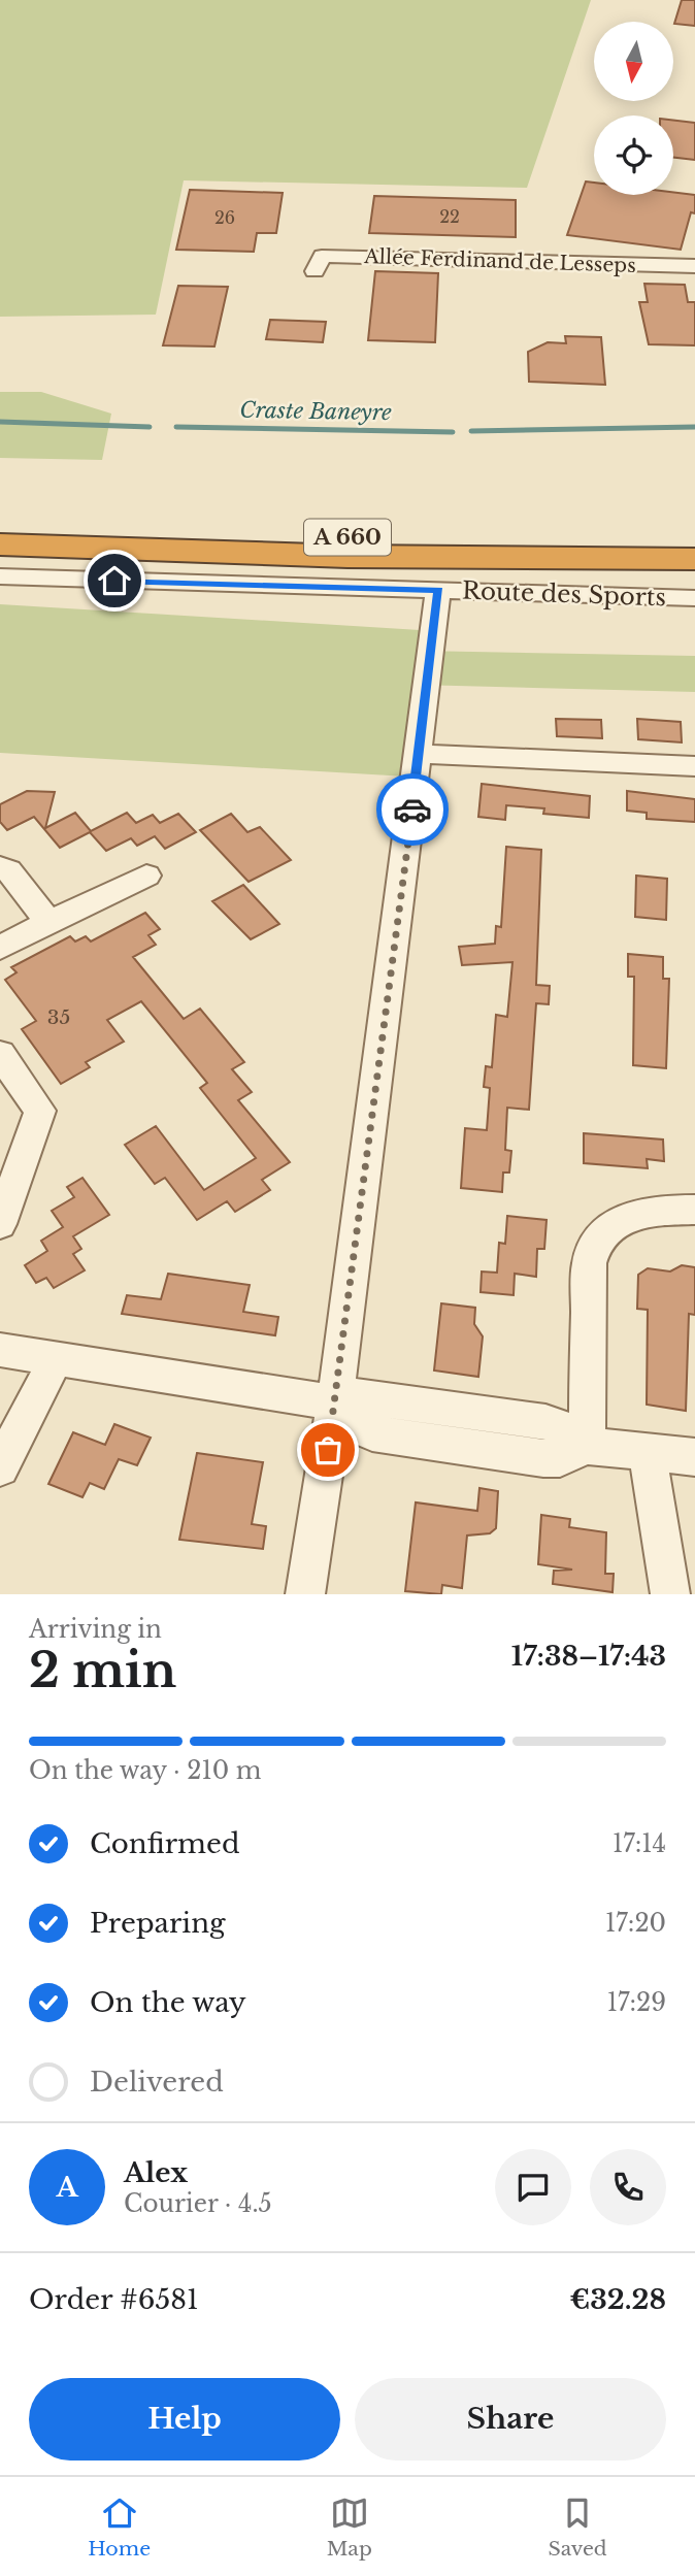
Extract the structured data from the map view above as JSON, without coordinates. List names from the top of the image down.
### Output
{
  "streets": {
    "highway": ["A 660"],
    "street": ["Allée Ferdinand de Lesseps", "Route des Sports"]
  },
  "water": ["Craste Baneyre"],
  "house_numbers": ["22", "26", "35"],
  "north": "bottom",
  "page": {
    "heading": ["2 min", "Arriving in", "17:38–17:43"],
    "panel": [
      "Alex",
      "Courier · 4.5",
      "Order #6581",
      "€32.28"
    ],
    "bar": "On the way · 210 m",
    "list": [
      ["Confirmed", "17:14"],
      ["Preparing", "17:20"],
      ["On the way", "17:29"],
      "Delivered"
    ],
    "round": "A",
    "buttons": ["Help", "Share"],
    "tabs": ["Home", "Map", "Saved"]
  }
}
